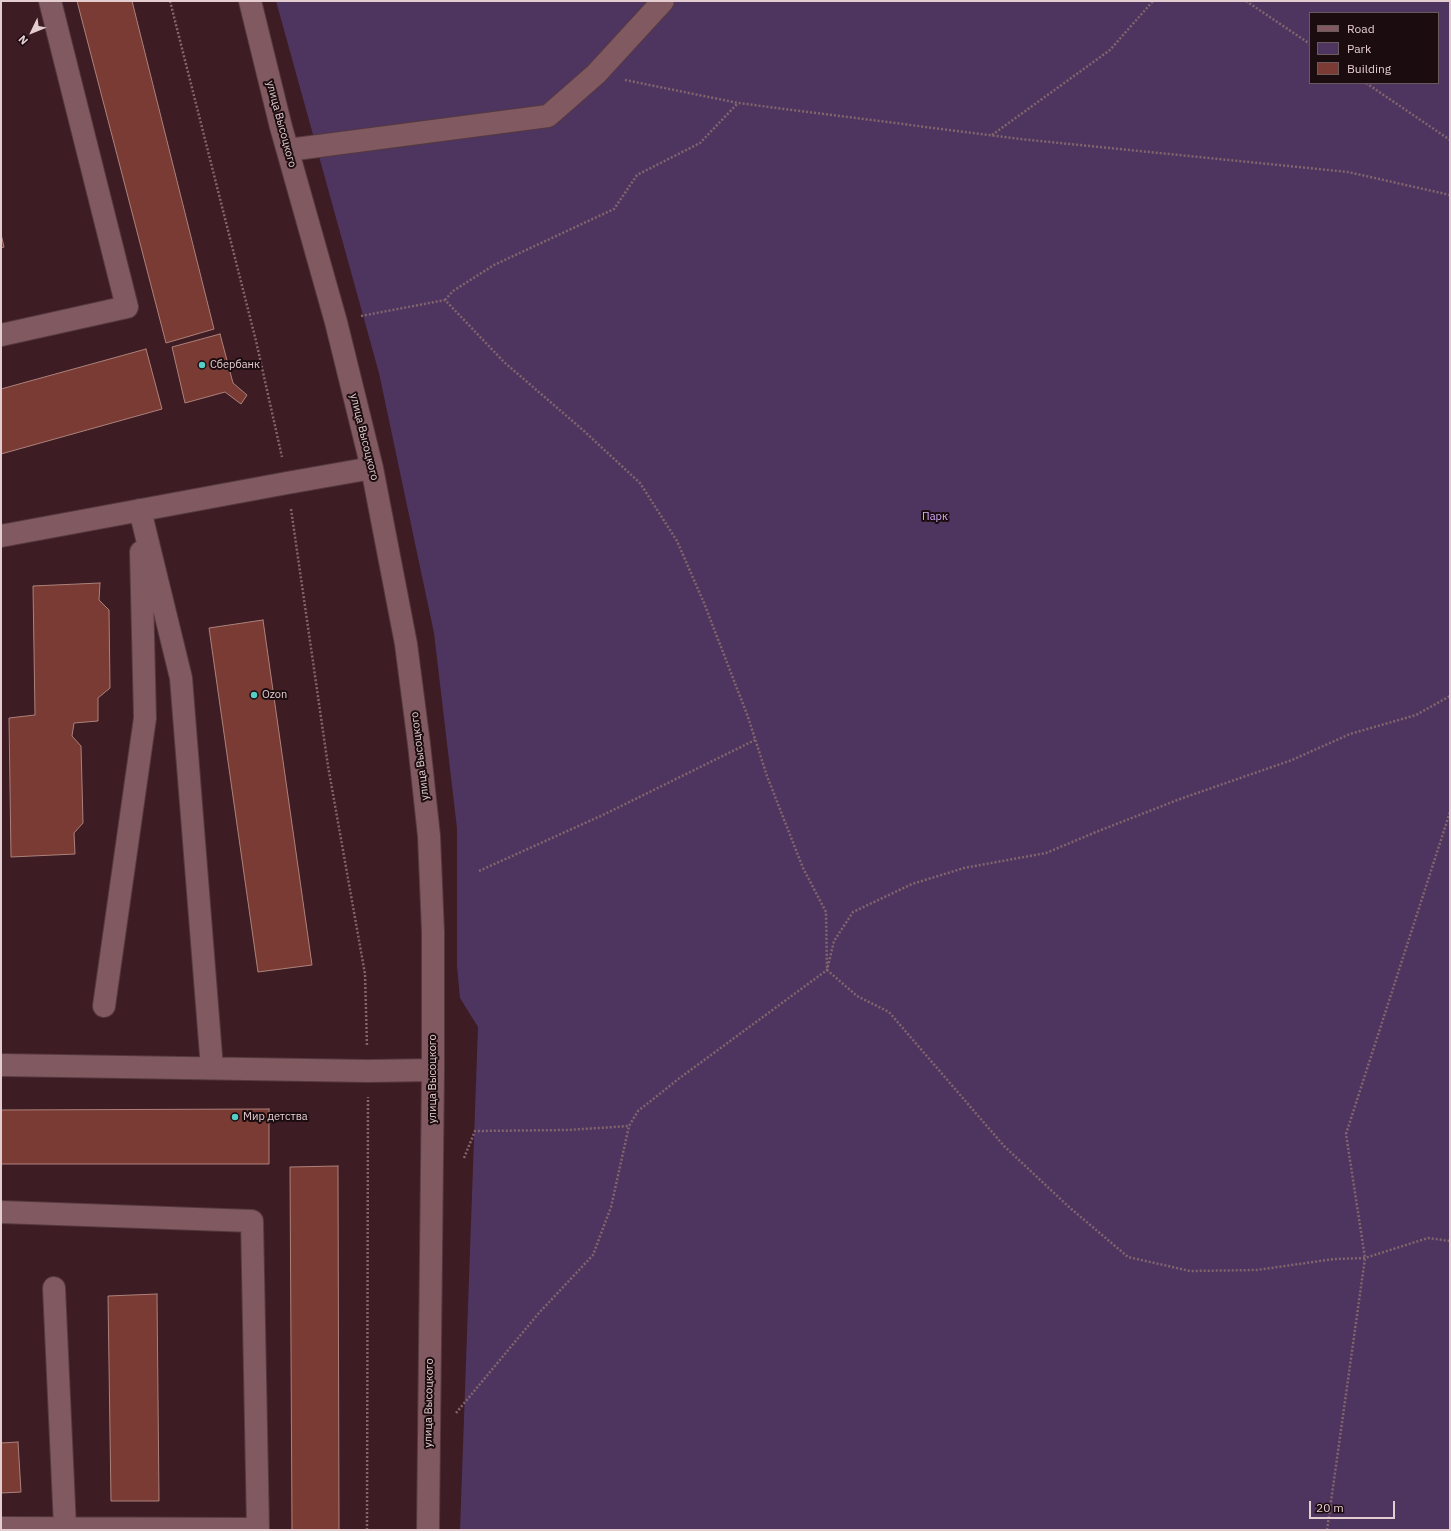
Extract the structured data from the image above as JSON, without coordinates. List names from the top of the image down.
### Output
{
  "streets": {
    "street": ["улица Высоцкого"]
  },
  "parks": ["Парк"],
  "places": ["Сбербанк", "Ozon", "Мир детства"],
  "legend": ["Road", "Park", "Building"],
  "scale_bar": "20 m",
  "north": "bottom left"
}
